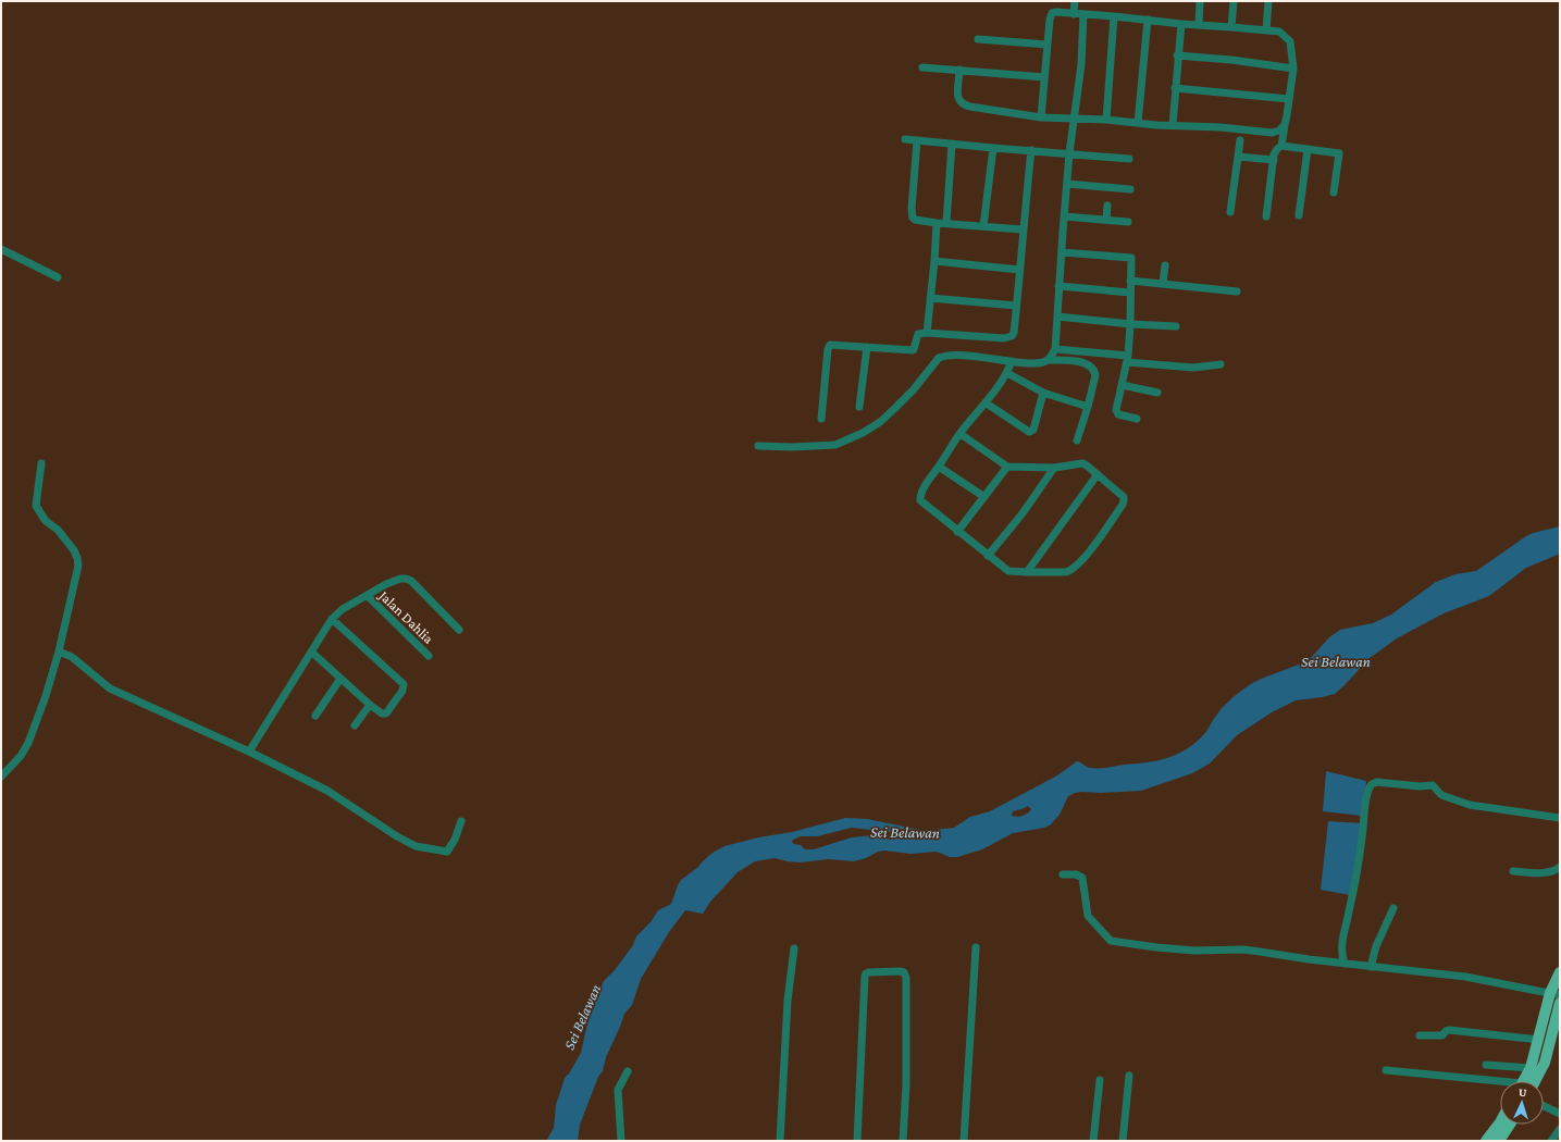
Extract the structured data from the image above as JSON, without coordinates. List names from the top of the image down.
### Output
{
  "streets": {
    "street": ["Jalan Dahlia"]
  },
  "water": ["Sei Belawan"],
  "north": "top"
}
